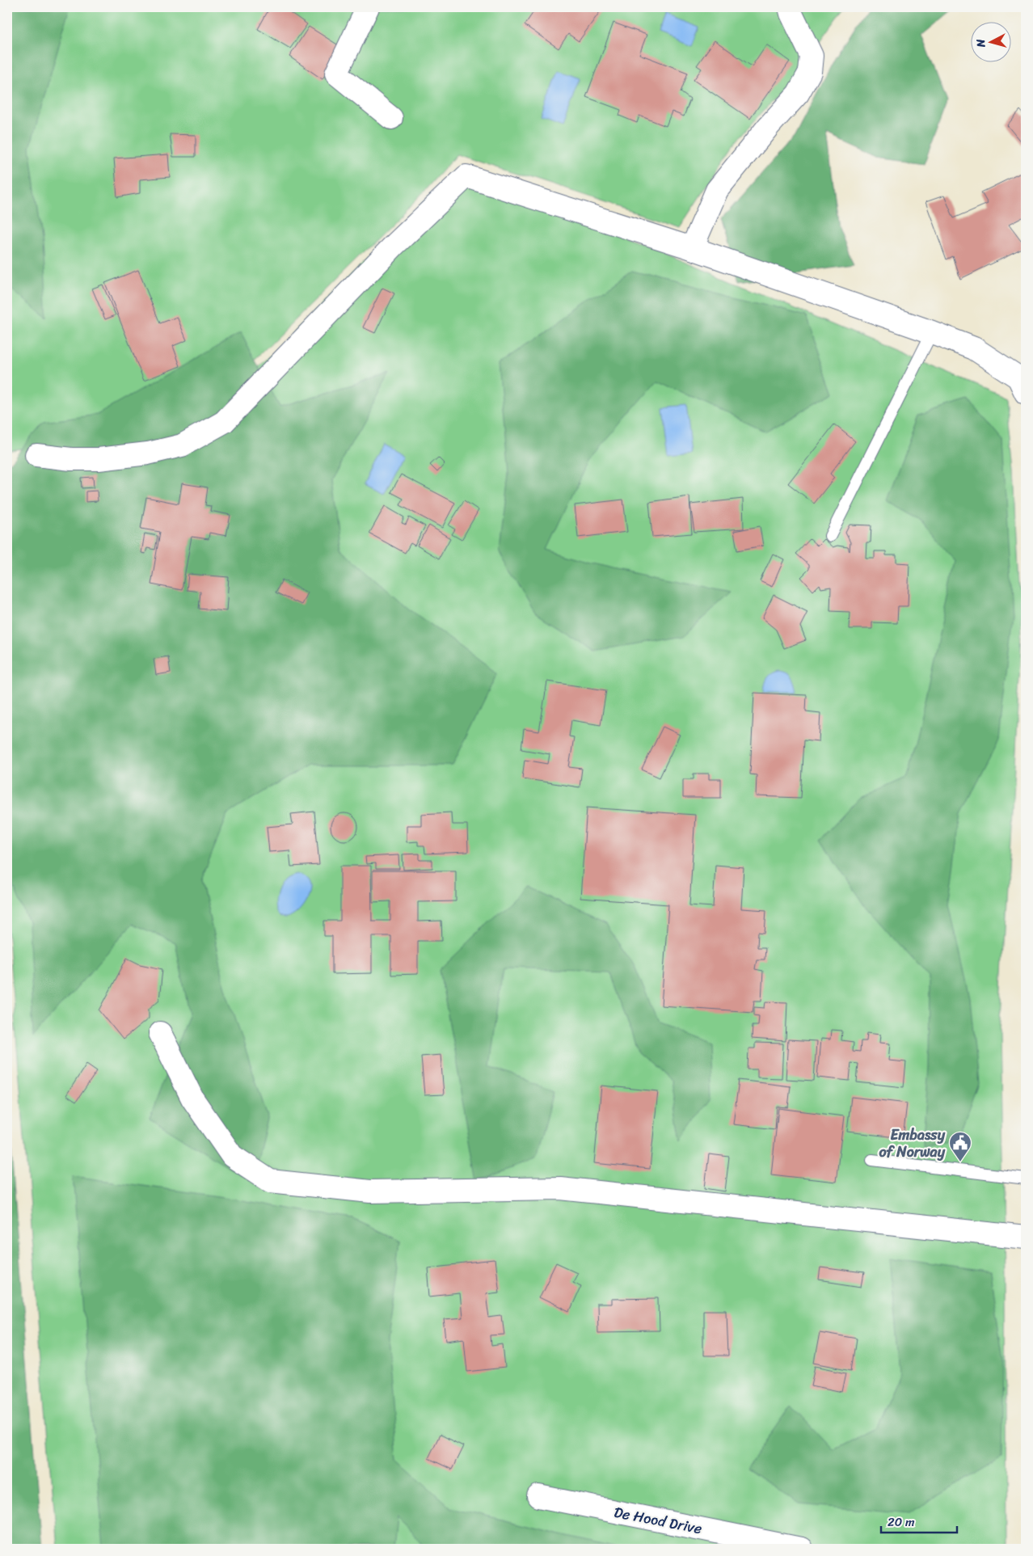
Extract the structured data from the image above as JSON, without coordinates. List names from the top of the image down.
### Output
{
  "streets": {
    "street": ["De Hood Drive"]
  },
  "places": {
    "public building": ["Embassy of Norway"]
  },
  "scale_bar": "20 m",
  "north": "left"
}
